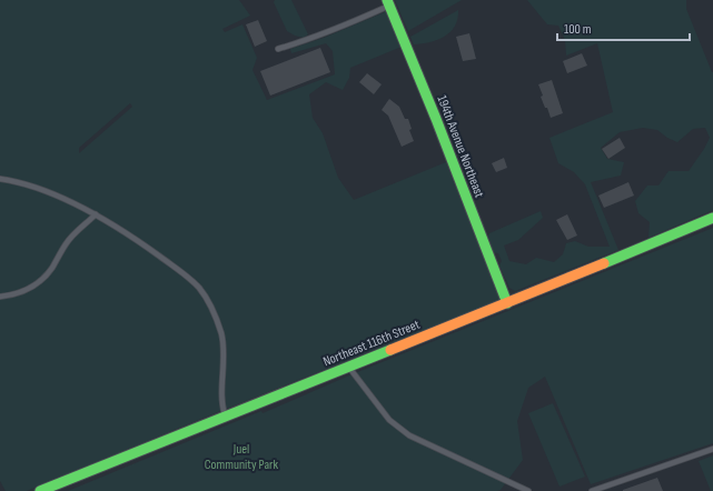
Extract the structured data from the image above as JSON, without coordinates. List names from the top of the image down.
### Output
{
  "streets": {
    "street": ["194th Avenue Northeast", "Northeast 116th Street"]
  },
  "crossings": [
    ["194th Avenue Northeast", "Northeast 116th Street"]
  ],
  "parks": ["Juel Community Park"],
  "scale_bar": "100 m"
}
